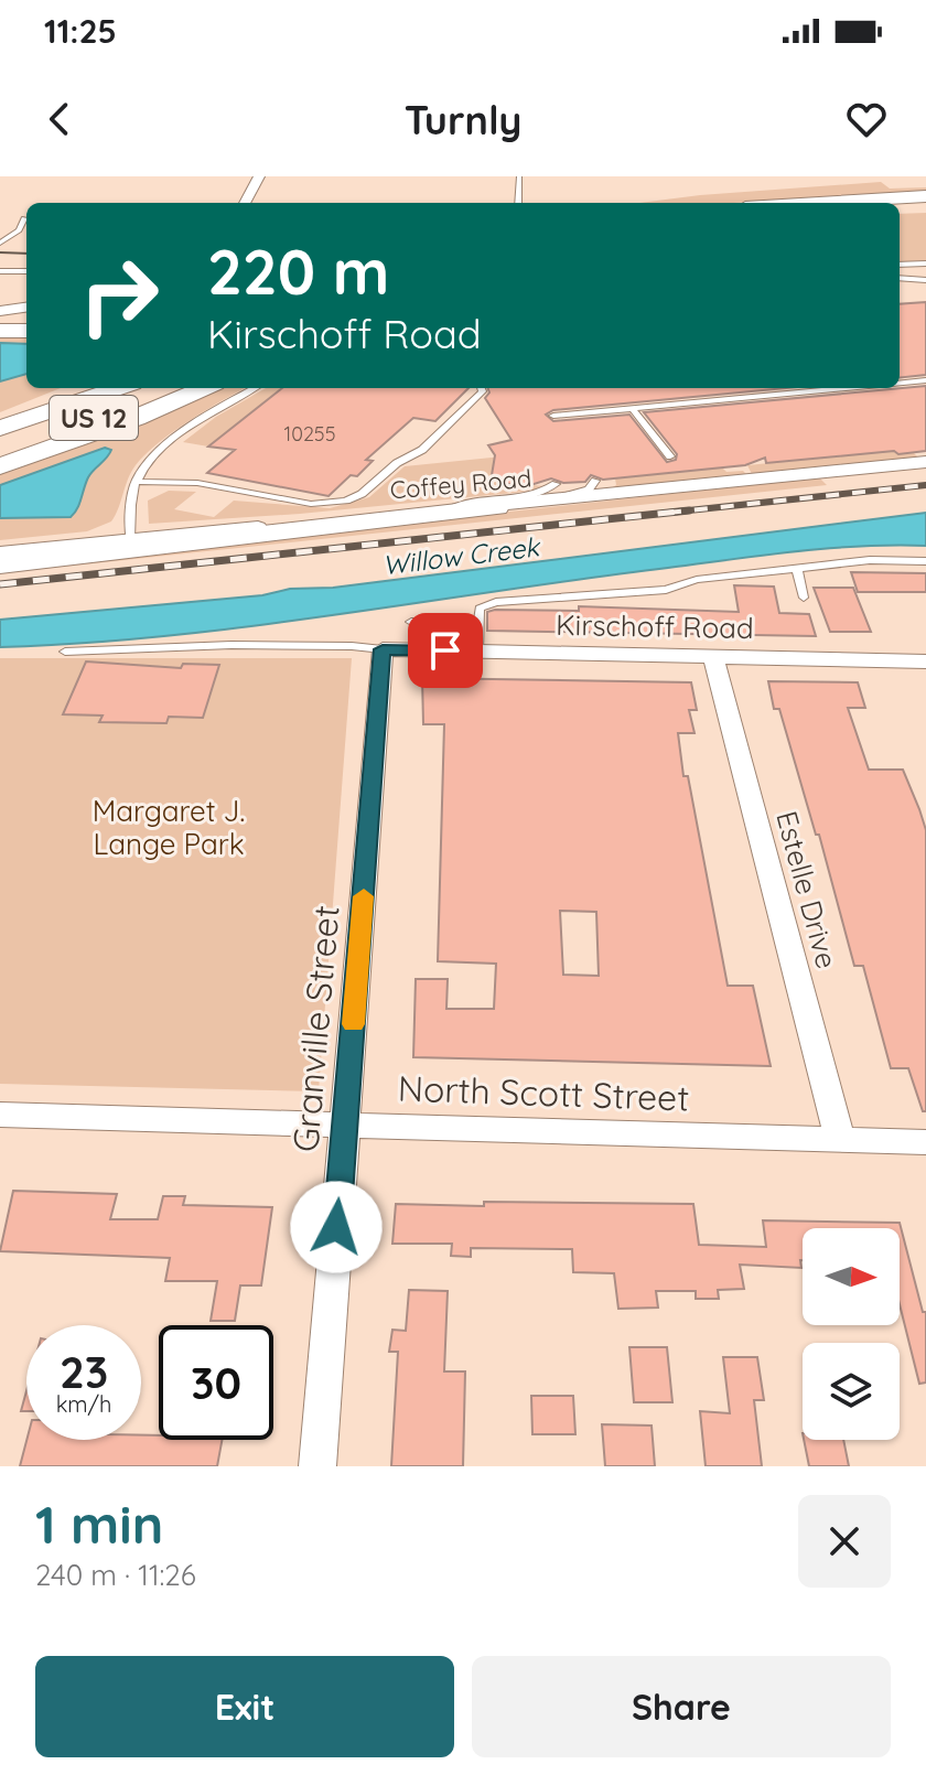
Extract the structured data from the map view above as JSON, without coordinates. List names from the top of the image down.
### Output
{
  "streets": {
    "main road": ["US 12"],
    "street": [
      "Coffey Road",
      "Kirschoff Road",
      "Estelle Drive",
      "Granville Street",
      "North Scott Street"
    ]
  },
  "crossings": [
    ["Kirschoff Road", "Estelle Drive"],
    ["Kirschoff Road", "Granville Street"],
    ["Estelle Drive", "North Scott Street"],
    ["Granville Street", "North Scott Street"]
  ],
  "water": ["Willow Creek"],
  "parks": ["Margaret J. Lange Park"],
  "house_numbers": ["10255"],
  "north": "right",
  "page": {
    "status": "11:25",
    "header": "Turnly",
    "turn": ["220 m", "Kirschoff Road"],
    "speed": "23 km/h",
    "limit": "30",
    "heading": ["1 min", "240 m · 11:26"],
    "buttons": ["Exit", "Share"]
  }
}
